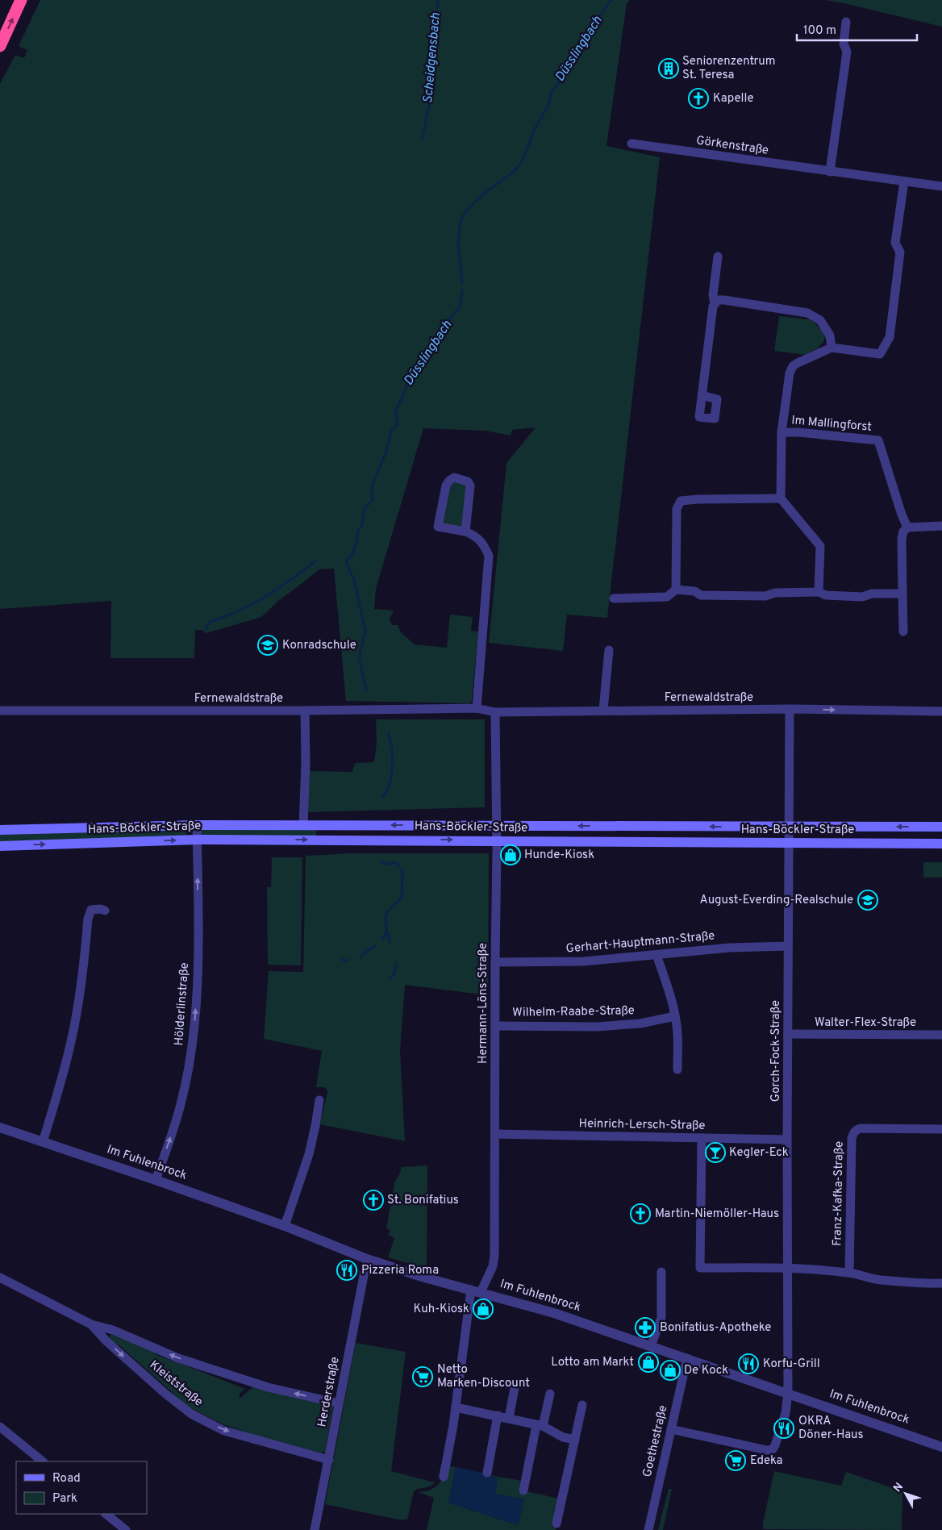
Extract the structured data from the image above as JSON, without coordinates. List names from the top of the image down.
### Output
{
  "streets": {
    "main road": ["Hans-Böckler-Straße"],
    "street": [
      "Görkenstraße",
      "Im Mallingforst",
      "Fernewaldstraße",
      "Gerhart-Hauptmann-Straße",
      "Hermann-Löns-Straße",
      "Hölderlinstraße",
      "Wilhelm-Raabe-Straße",
      "Walter-Flex-Straße",
      "Gorch-Fock-Straße",
      "Heinrich-Lersch-Straße",
      "Im Fuhlenbrock",
      "Franz-Kafka-Straße",
      "Kleiststraße",
      "Herderstraße",
      "Goethestraße"
    ]
  },
  "crossings": [
    ["Fernewaldstraße", "Hermann-Löns-Straße"],
    ["Fernewaldstraße", "Gorch-Fock-Straße"],
    ["Hans-Böckler-Straße", "Hermann-Löns-Straße"],
    ["Hans-Böckler-Straße", "Hölderlinstraße"],
    ["Hans-Böckler-Straße", "Gorch-Fock-Straße"],
    ["Gerhart-Hauptmann-Straße", "Hermann-Löns-Straße"],
    ["Gerhart-Hauptmann-Straße", "Gorch-Fock-Straße"],
    ["Hermann-Löns-Straße", "Wilhelm-Raabe-Straße"],
    ["Hermann-Löns-Straße", "Heinrich-Lersch-Straße"],
    ["Hermann-Löns-Straße", "Im Fuhlenbrock"],
    ["Hölderlinstraße", "Im Fuhlenbrock"],
    ["Walter-Flex-Straße", "Gorch-Fock-Straße"],
    ["Gorch-Fock-Straße", "Heinrich-Lersch-Straße"],
    ["Gorch-Fock-Straße", "Im Fuhlenbrock"],
    ["Im Fuhlenbrock", "Herderstraße"],
    ["Im Fuhlenbrock", "Goethestraße"],
    ["Kleiststraße", "Herderstraße"]
  ],
  "one_way": ["Hölderlinstraße"],
  "water": ["Düsslingbach", "Scheidgensbach"],
  "places": {
    "building": ["Seniorenzentrum St. Teresa"],
    "church": ["Kapelle", "St. Bonifatius", "Martin-Niemöller-Haus"],
    "school or university": ["Konradschule", "August-Everding-Realschule"],
    "shop": [
      "Hunde-Kiosk",
      "Kuh-Kiosk",
      "Lotto am Markt",
      "De Kock"
    ],
    "bar": ["Kegler-Eck"],
    "restaurant": ["Pizzeria Roma", "Korfu-Grill", "OKRA Döner-Haus"],
    "pharmacy": ["Bonifatius-Apotheke"],
    "supermarket": ["Netto Marken-Discount", "Edeka"]
  },
  "legend": ["Road", "Park"],
  "scale_bar": "100 m",
  "north": "top left"
}
